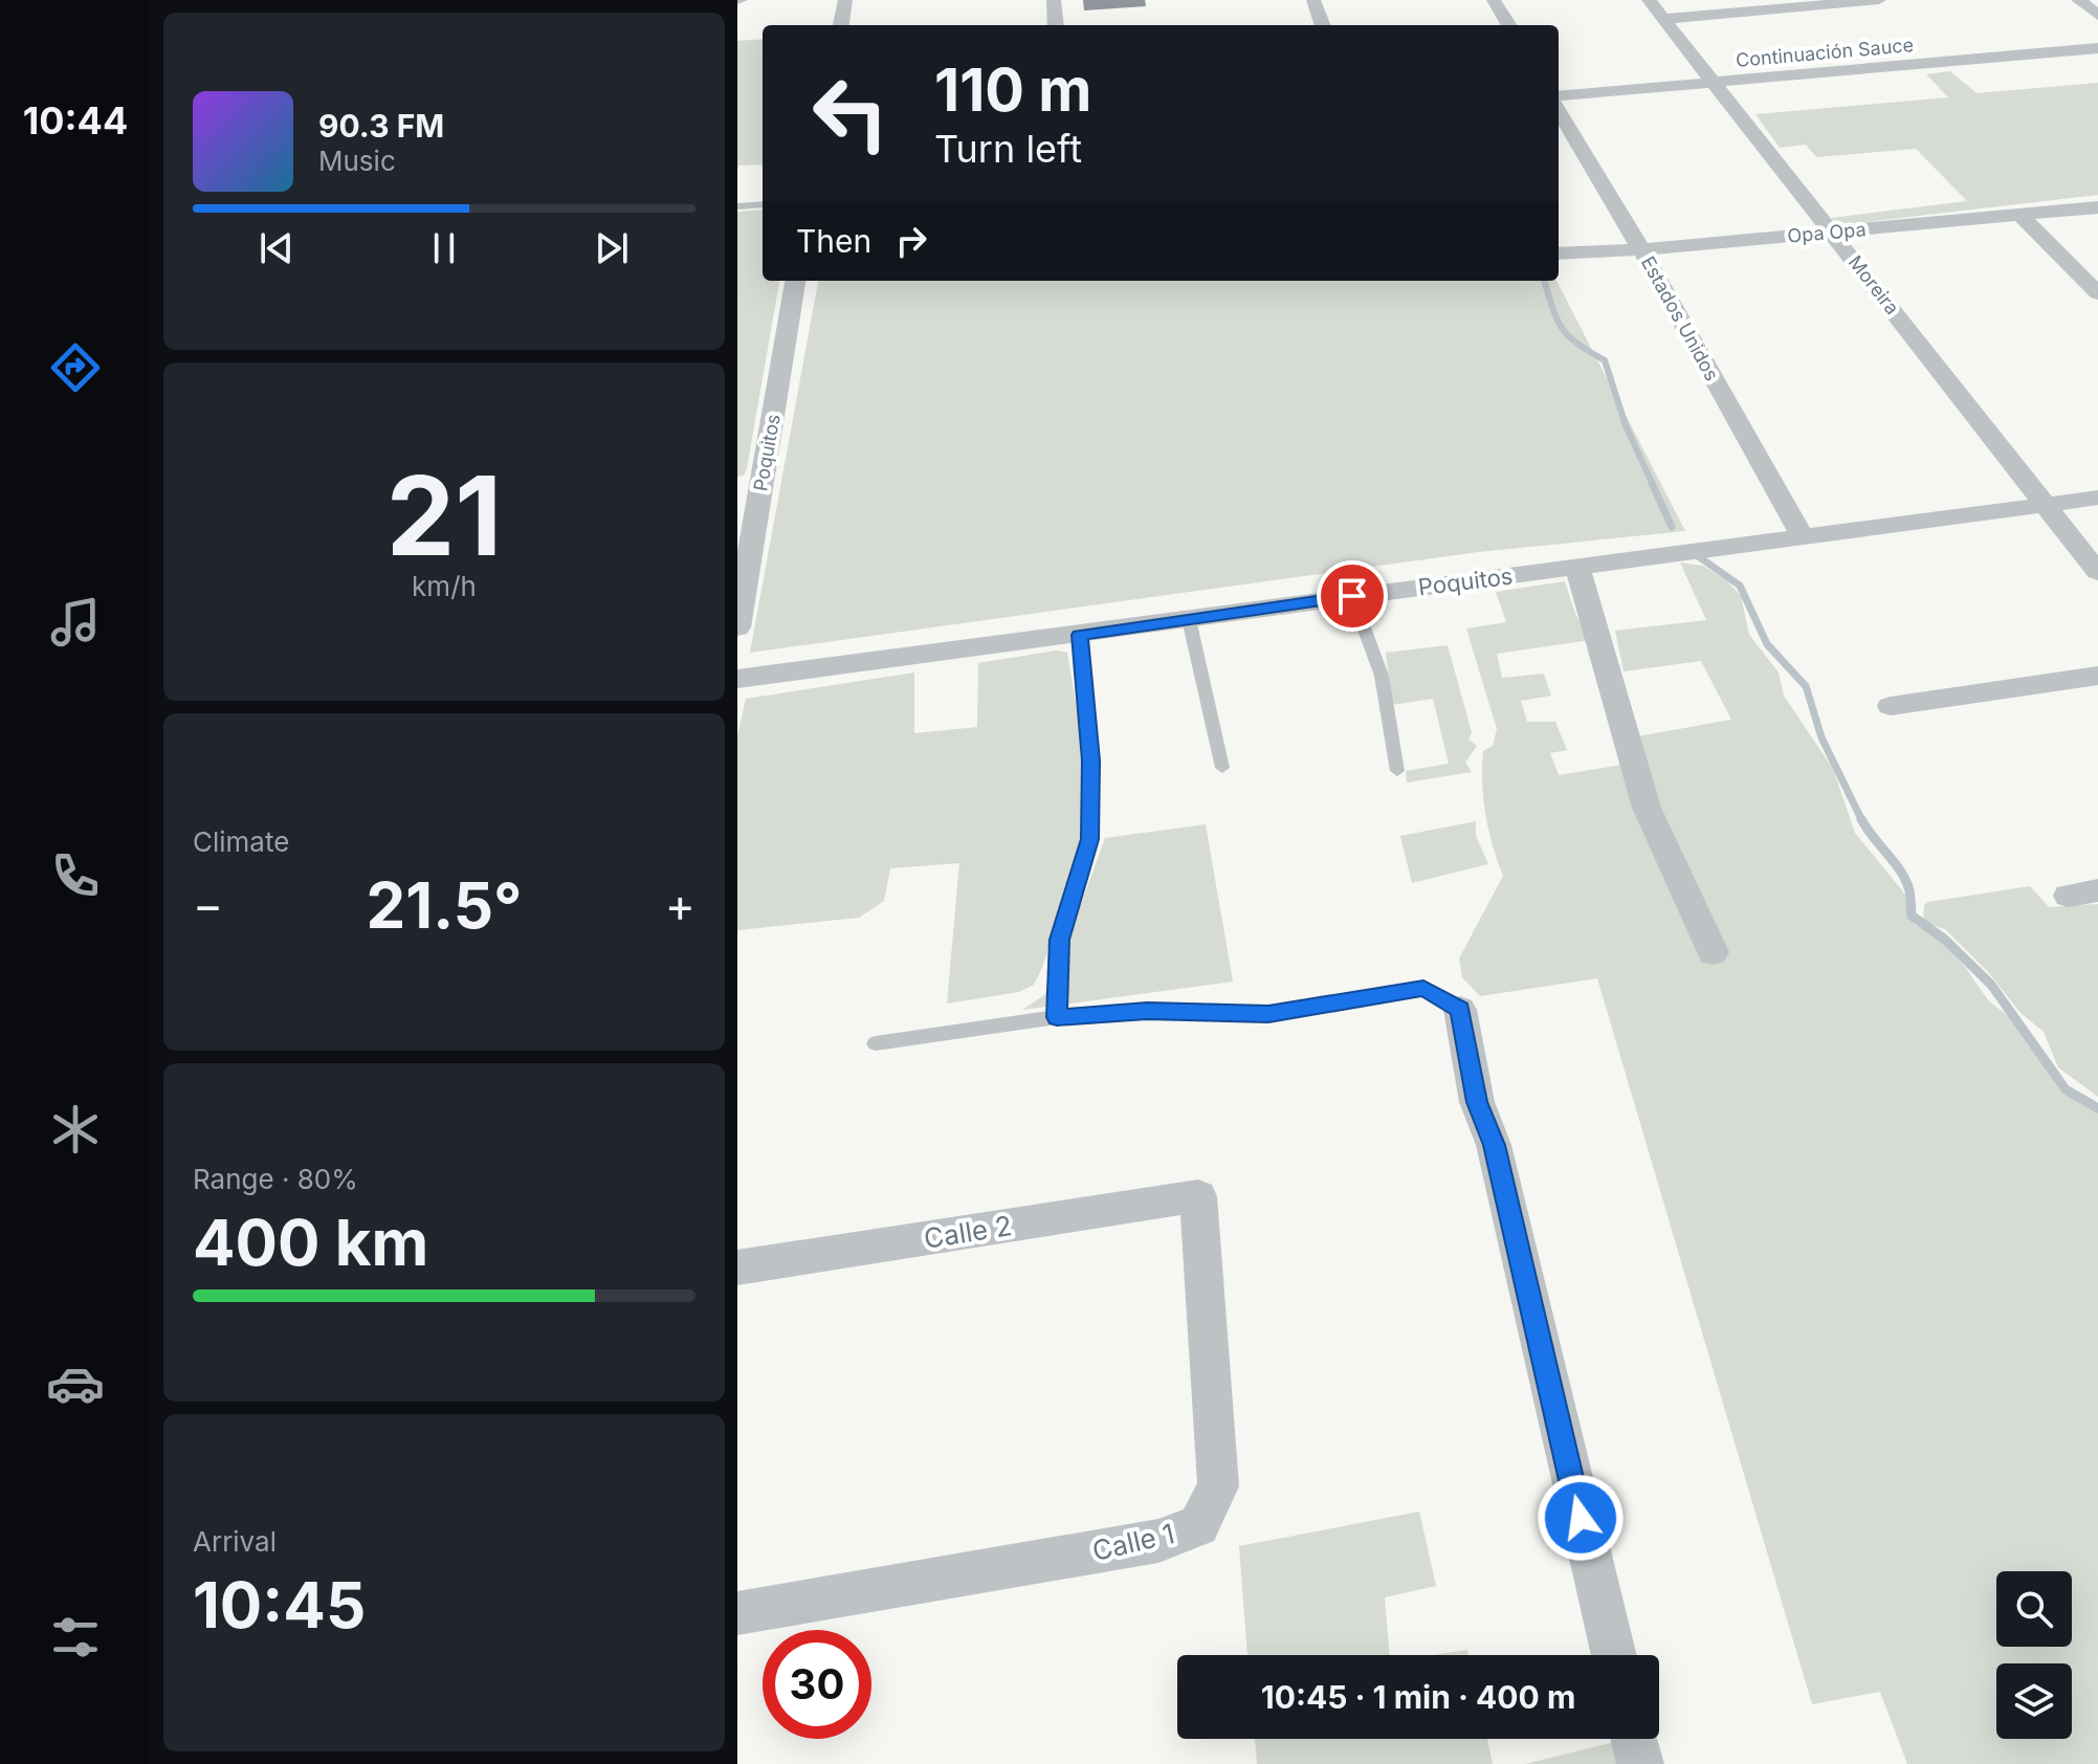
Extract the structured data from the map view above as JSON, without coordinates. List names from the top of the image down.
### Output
{
  "streets": {
    "street": [
      "Continuación Sauce",
      "Opa Opa",
      "Moreira",
      "Estados Unidos",
      "Poquitos",
      "Calle 2",
      "Calle 1"
    ]
  },
  "crossings": [
    ["Continuación Sauce", "Moreira"],
    ["Opa Opa", "Moreira"],
    ["Opa Opa", "Estados Unidos"],
    ["Moreira", "Poquitos"],
    ["Estados Unidos", "Poquitos"],
    ["Calle 2", "Calle 1"]
  ],
  "page": {
    "tabs": "10:44",
    "turn": ["110 m", "Turn left"],
    "song": ["90.3 FM", "Music"],
    "then": "Then",
    "tile": [
      ["21", "km/h"],
      "Climate",
      ["Range · 80%", "400 km"],
      ["Arrival", "10:45"]
    ],
    "heat": ["−", "21.5°", "+"],
    "limit": "30",
    "trip": "10:45 · 1 min · 400 m"
  }
}
